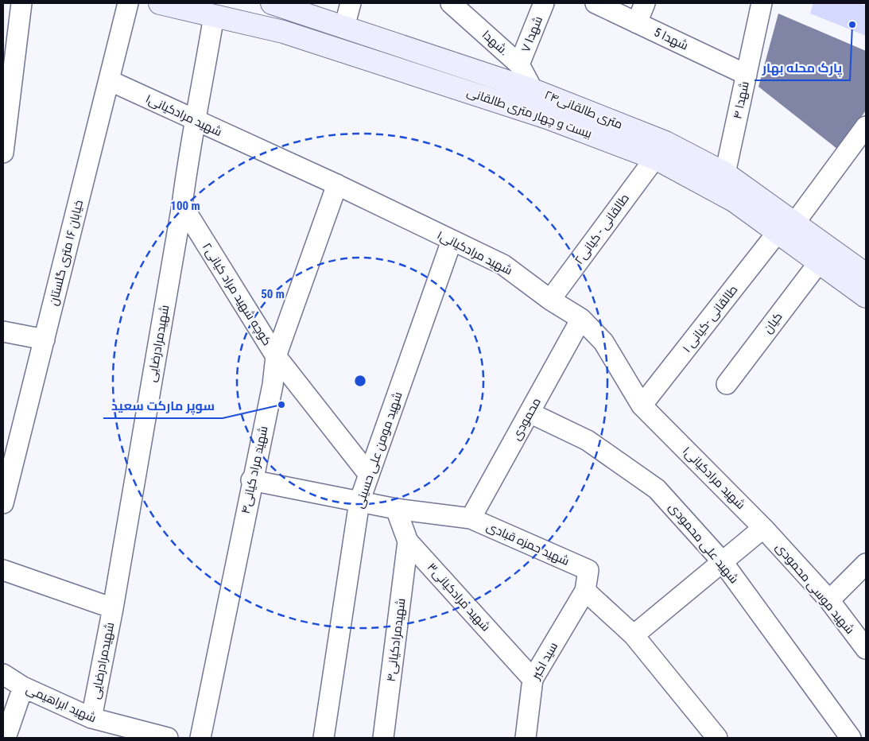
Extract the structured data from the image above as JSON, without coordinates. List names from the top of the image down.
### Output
{
  "streets": {
    "main road": ["۲۴متری طالقانی", "بیست و چهار متری طالقانی"],
    "street": [
      "شهدا ۷",
      "شهدا 5",
      "شهدا.",
      "شهدا ۴",
      "شهید مرادکیانی۱",
      "طالقانی - کیانی۲",
      "خیابان ۱۶ متری گلستان",
      "کوچه شهید مراد کیانی۲",
      "طالقانی -کیانی ۱",
      "کیان",
      "شهیدمرادرضایی",
      "محمودی",
      "شهید مومن علی حسینی",
      "شهید مراد کیانی۴",
      "شهید علی محمودی",
      "شهید حمزه قبادی",
      "شهید موسی محمودی",
      "شهید مرادکیانی۳",
      "شهیدمرادکیانی۴",
      "سید اکبر",
      "شهید ابراهیمی"
    ]
  },
  "crossings": [
    ["شهدا ۷", "شهدا."],
    ["شهدا 5", "شهدا ۴"],
    ["شهدا.", "۲۴متری طالقانی"],
    ["شهدا ۴", "۲۴متری طالقانی"],
    ["۲۴متری طالقانی", "بیست و چهار متری طالقانی"],
    ["۲۴متری طالقانی", "طالقانی -کیانی ۱"],
    ["بیست و چهار متری طالقانی", "طالقانی - کیانی۲"],
    ["بیست و چهار متری طالقانی", "طالقانی -کیانی ۱"],
    ["بیست و چهار متری طالقانی", "کیان"],
    ["بیست و چهار متری طالقانی", "شهیدمرادرضایی"],
    ["شهید مرادکیانی۱", "طالقانی - کیانی۲"],
    ["شهید مرادکیانی۱", "خیابان ۱۶ متری گلستان"],
    ["شهید مرادکیانی۱", "طالقانی -کیانی ۱"],
    ["شهید مرادکیانی۱", "شهیدمرادرضایی"],
    ["شهید مرادکیانی۱", "محمودی"],
    ["شهید مرادکیانی۱", "شهید مومن علی حسینی"],
    ["شهید مرادکیانی۱", "شهید مراد کیانی۴"],
    ["شهید مرادکیانی۱", "شهید موسی محمودی"],
    ["کوچه شهید مراد کیانی۲", "شهیدمرادرضایی"],
    ["کوچه شهید مراد کیانی۲", "شهید مومن علی حسینی"],
    ["کوچه شهید مراد کیانی۲", "شهید مراد کیانی۴"],
    ["شهیدمرادرضایی", "شهید ابراهیمی"],
    ["محمودی", "شهید علی محمودی"],
    ["محمودی", "شهید حمزه قبادی"],
    ["شهید مومن علی حسینی", "شهید حمزه قبادی"],
    ["شهید مراد کیانی۴", "شهید حمزه قبادی"],
    ["شهید حمزه قبادی", "شهید مرادکیانی۳"],
    ["شهید حمزه قبادی", "سید اکبر"],
    ["شهید مرادکیانی۳", "شهیدمرادکیانی۴"],
    ["شهید مرادکیانی۳", "سید اکبر"]
  ],
  "places": ["پارک محله بهار", "سوپر مارکت سعید"],
  "rings": ["100 m", "50 m"]
}
